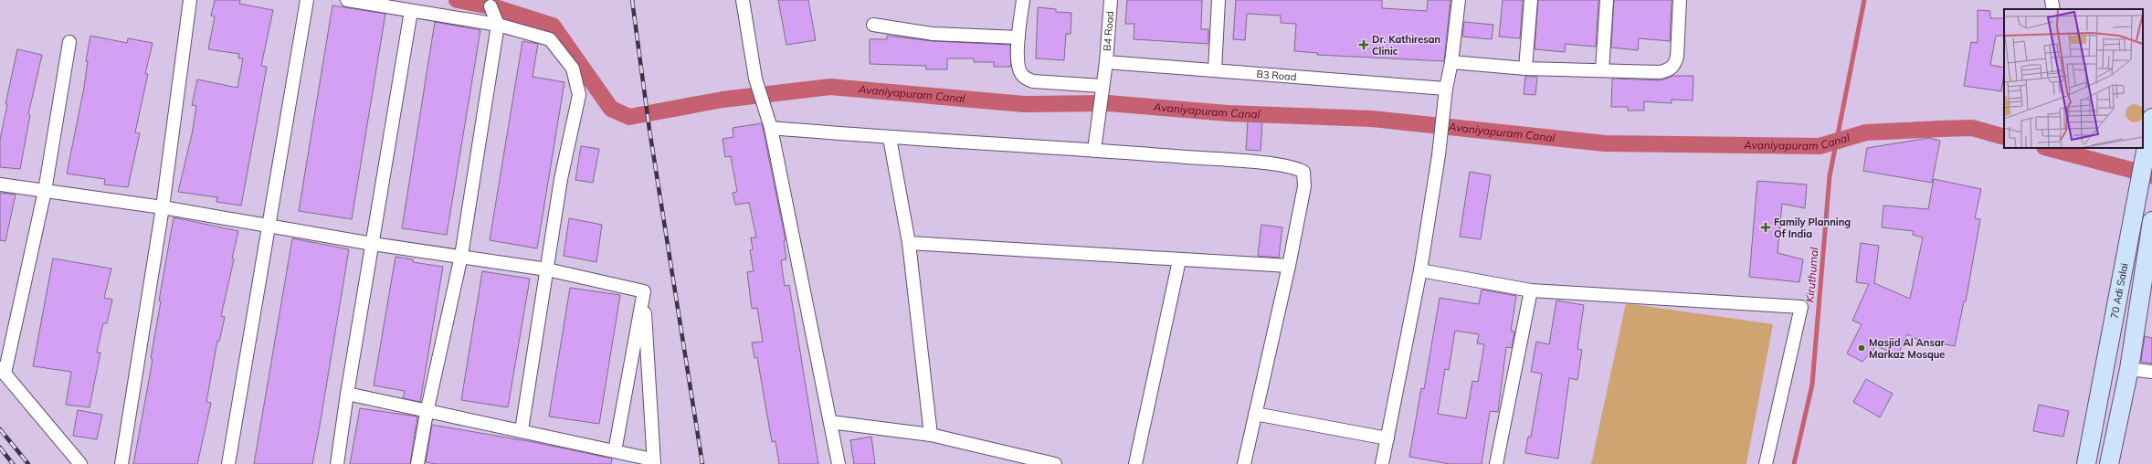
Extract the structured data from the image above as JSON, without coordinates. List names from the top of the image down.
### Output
{
  "streets": {
    "main road": ["70 Adi Salai"],
    "street": ["B4 Road", "B3 Road"]
  },
  "crossings": [
    ["B4 Road", "B3 Road"]
  ],
  "water": ["Avaniyapuram Canal", "Kiruthumal"],
  "places": {
    "health": ["Dr. Kathiresan Clinic", "Family Planning Of India"],
    "other": ["Masjid Al Ansar Markaz Mosque"]
  }
}
